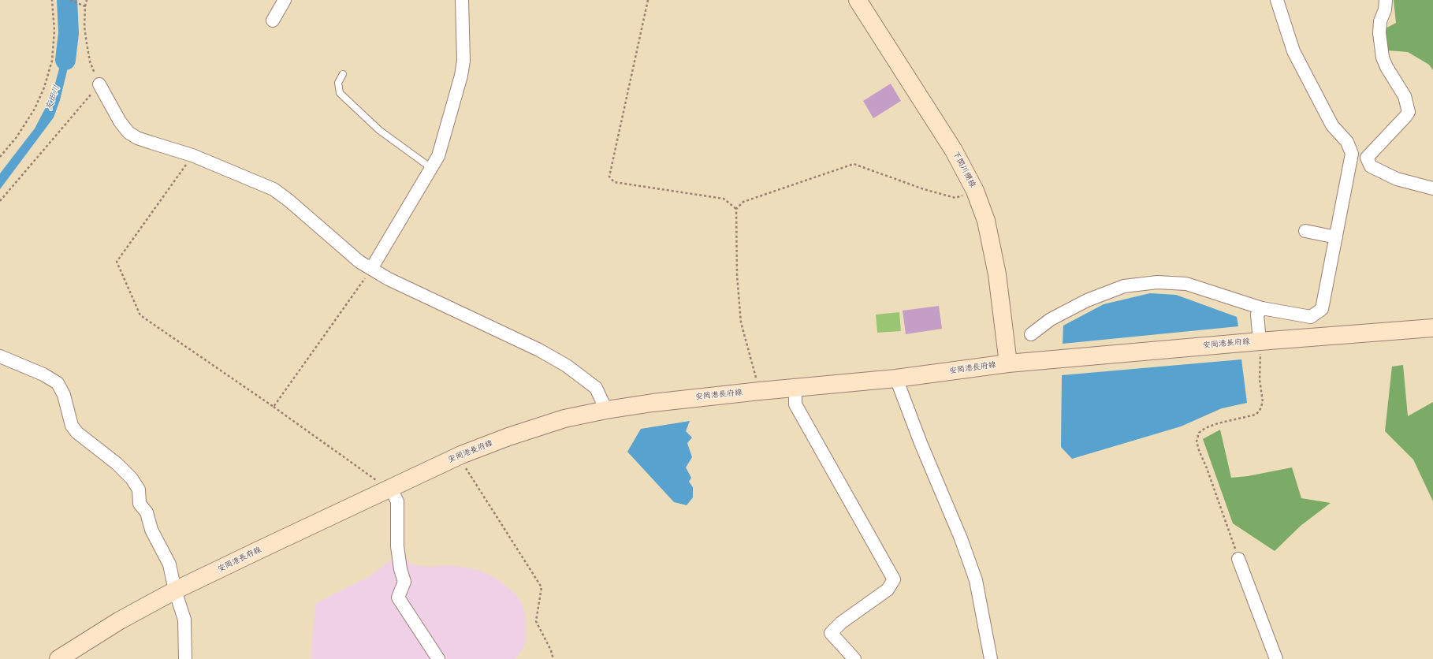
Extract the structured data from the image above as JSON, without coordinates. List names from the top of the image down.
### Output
{
  "streets": {
    "main road": ["下関川棚線", "安岡港長府線"]
  },
  "crossings": [
    ["下関川棚線", "安岡港長府線"]
  ],
  "water": ["友田川"]
}
